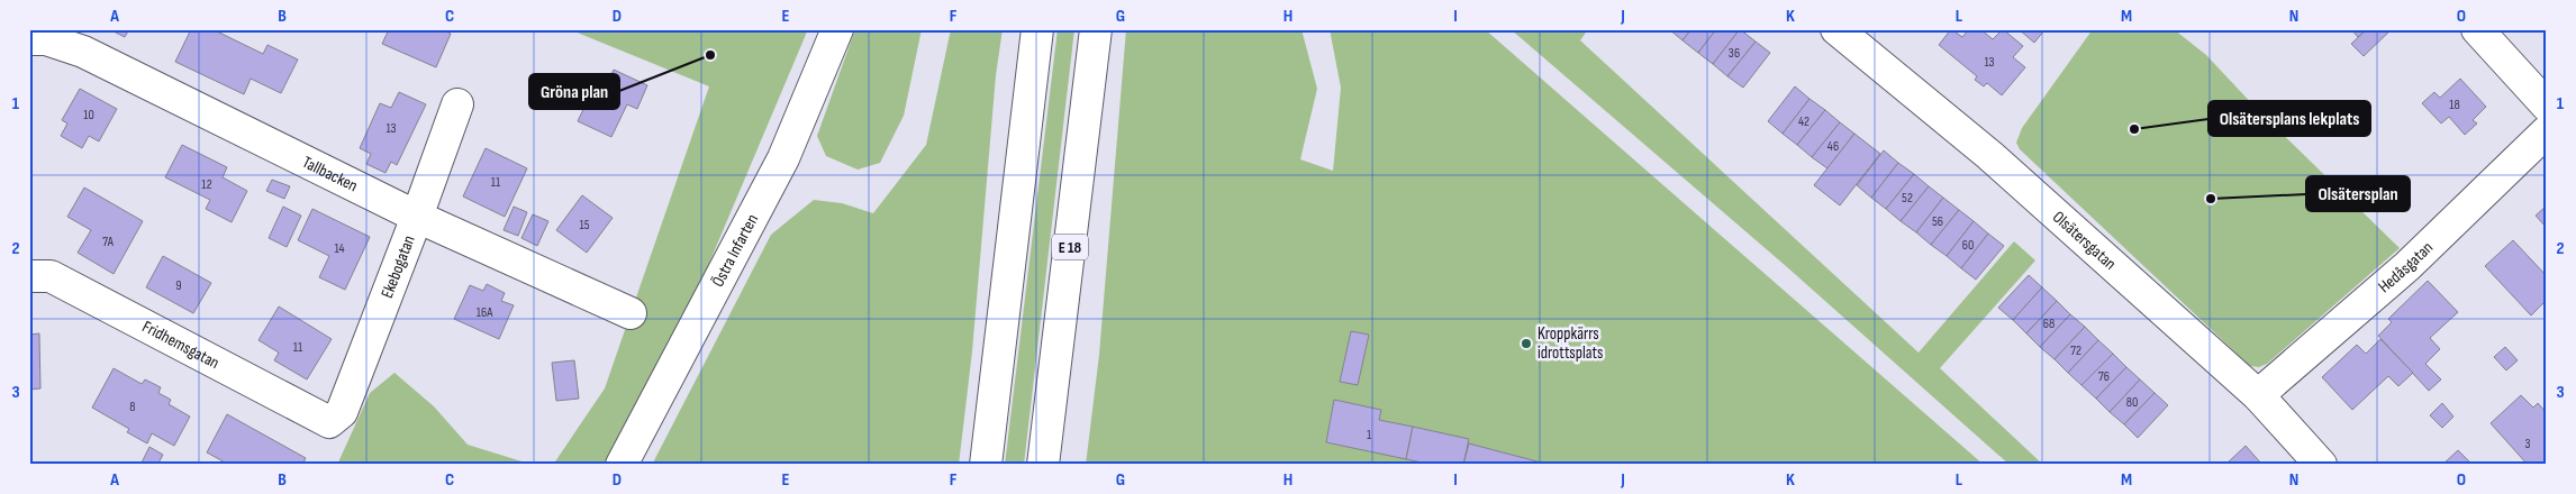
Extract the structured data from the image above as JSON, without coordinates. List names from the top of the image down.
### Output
{
  "streets": {
    "main road": [
      "Tallbacken",
      "Olsätersgatan",
      "E 18",
      "Östra Infarten",
      "Ekebogatan",
      "Hedåsgatan",
      "Fridhemsgatan"
    ]
  },
  "crossings": [
    ["Tallbacken", "Ekebogatan"],
    ["Olsätersgatan", "Hedåsgatan"],
    ["Ekebogatan", "Fridhemsgatan"]
  ],
  "places": [
    "Gröna plan",
    "Olsätersplans lekplats",
    "Olsätersplan",
    "Kroppkärrs idrottsplats"
  ],
  "house_numbers": [
    "36",
    "13",
    "18",
    "10",
    "42",
    "13",
    "46",
    "11",
    "12",
    "52",
    "56",
    "15",
    "7A",
    "60",
    "14",
    "9",
    "16A",
    "68",
    "11",
    "72",
    "76",
    "80",
    "8",
    "1",
    "3"
  ],
  "grid": {
    "columns": [
      "A",
      "B",
      "C",
      "D",
      "E",
      "F",
      "G",
      "H",
      "I",
      "J",
      "K",
      "L",
      "M",
      "N",
      "O"
    ],
    "rows": ["1", "2", "3"]
  }
}
